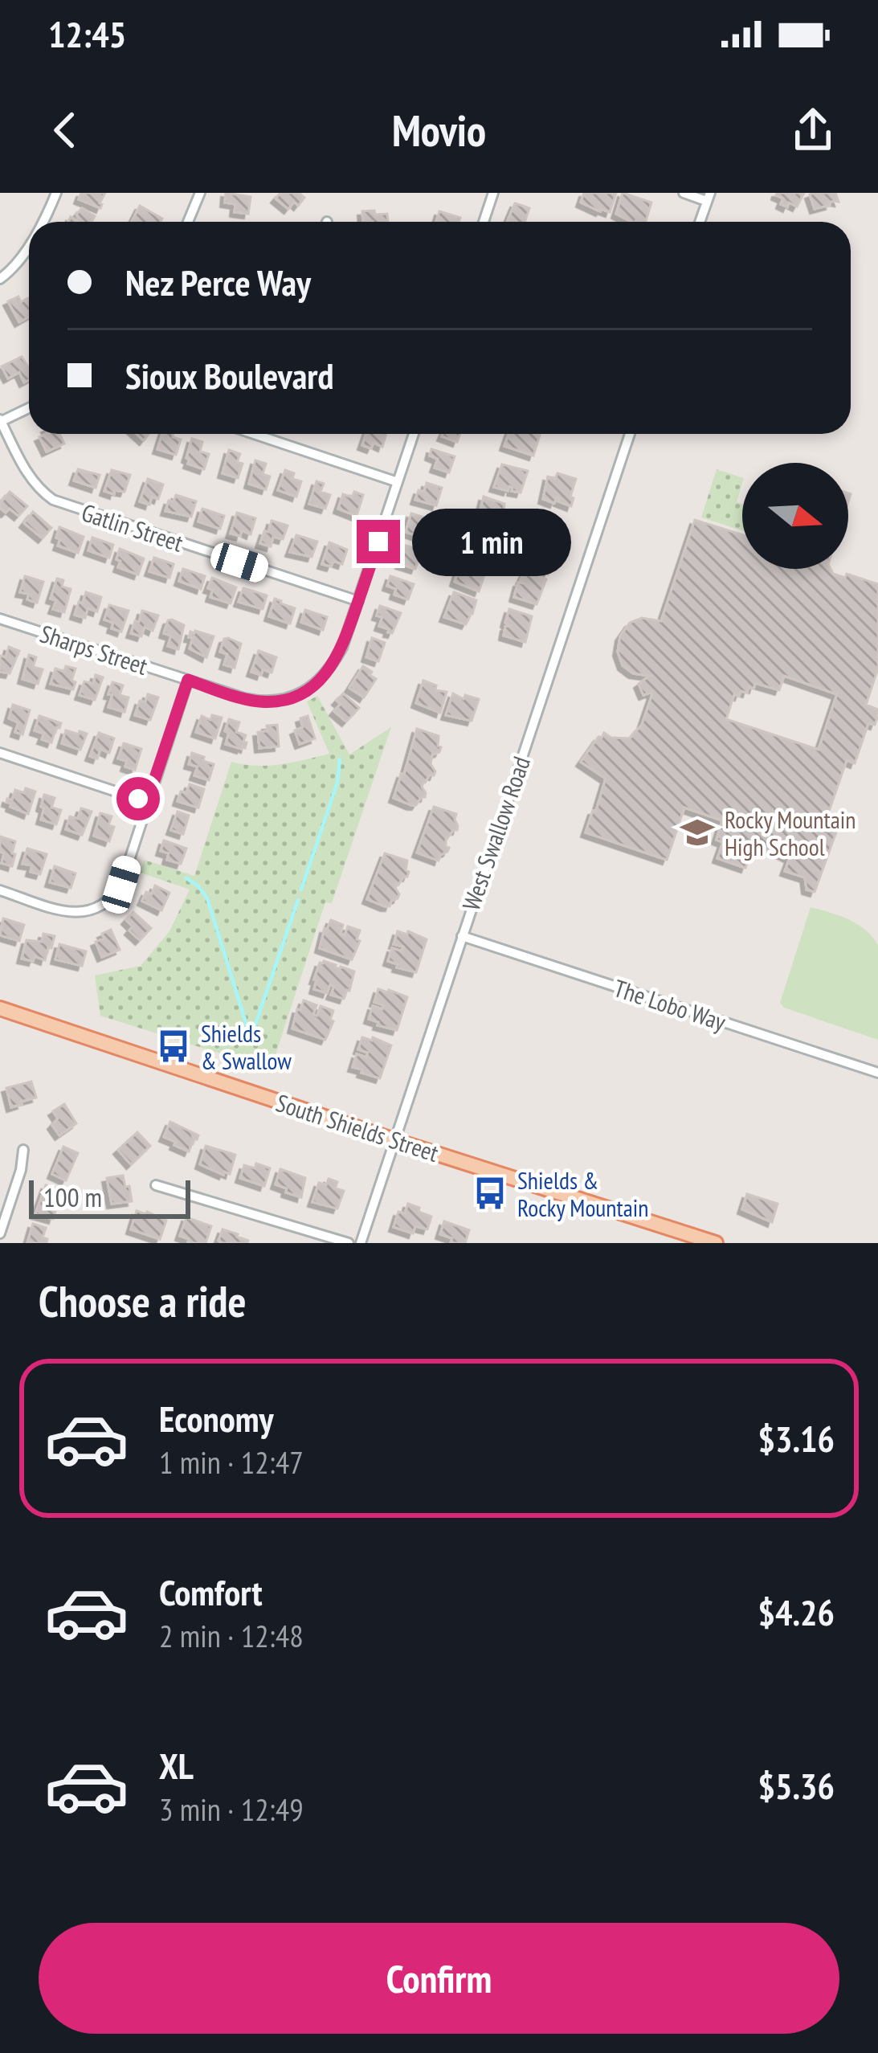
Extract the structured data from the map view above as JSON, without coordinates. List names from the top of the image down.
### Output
{
  "streets": {
    "main road": ["South Shields Street"],
    "street": [
      "Gatlin Street",
      "Sharps Street",
      "West Swallow Road",
      "The Lobo Way"
    ]
  },
  "crossings": [
    ["Gatlin Street", "Sharps Street"],
    ["West Swallow Road", "The Lobo Way"],
    ["West Swallow Road", "South Shields Street"]
  ],
  "places": {
    "school or university": ["Rocky Mountain High School"],
    "bus stop": ["Shields & Swallow", "Shields & Rocky Mountain"]
  },
  "scale_bar": "100 m",
  "north": "right",
  "page": {
    "status": "12:45",
    "header": "Movio",
    "banner": ["Nez Perce Way", "Sioux Boulevard"],
    "bubble": "1 min",
    "scale": "100 m",
    "heading": "Choose a ride",
    "list": [
      {
        "name": "Economy",
        "note": "1 min · 12:47",
        "value": "$3.16"
      },
      {
        "name": "Comfort",
        "note": "2 min · 12:48",
        "value": "$4.26"
      },
      {
        "name": "XL",
        "note": "3 min · 12:49",
        "value": "$5.36"
      }
    ],
    "buttons": "Confirm"
  }
}
